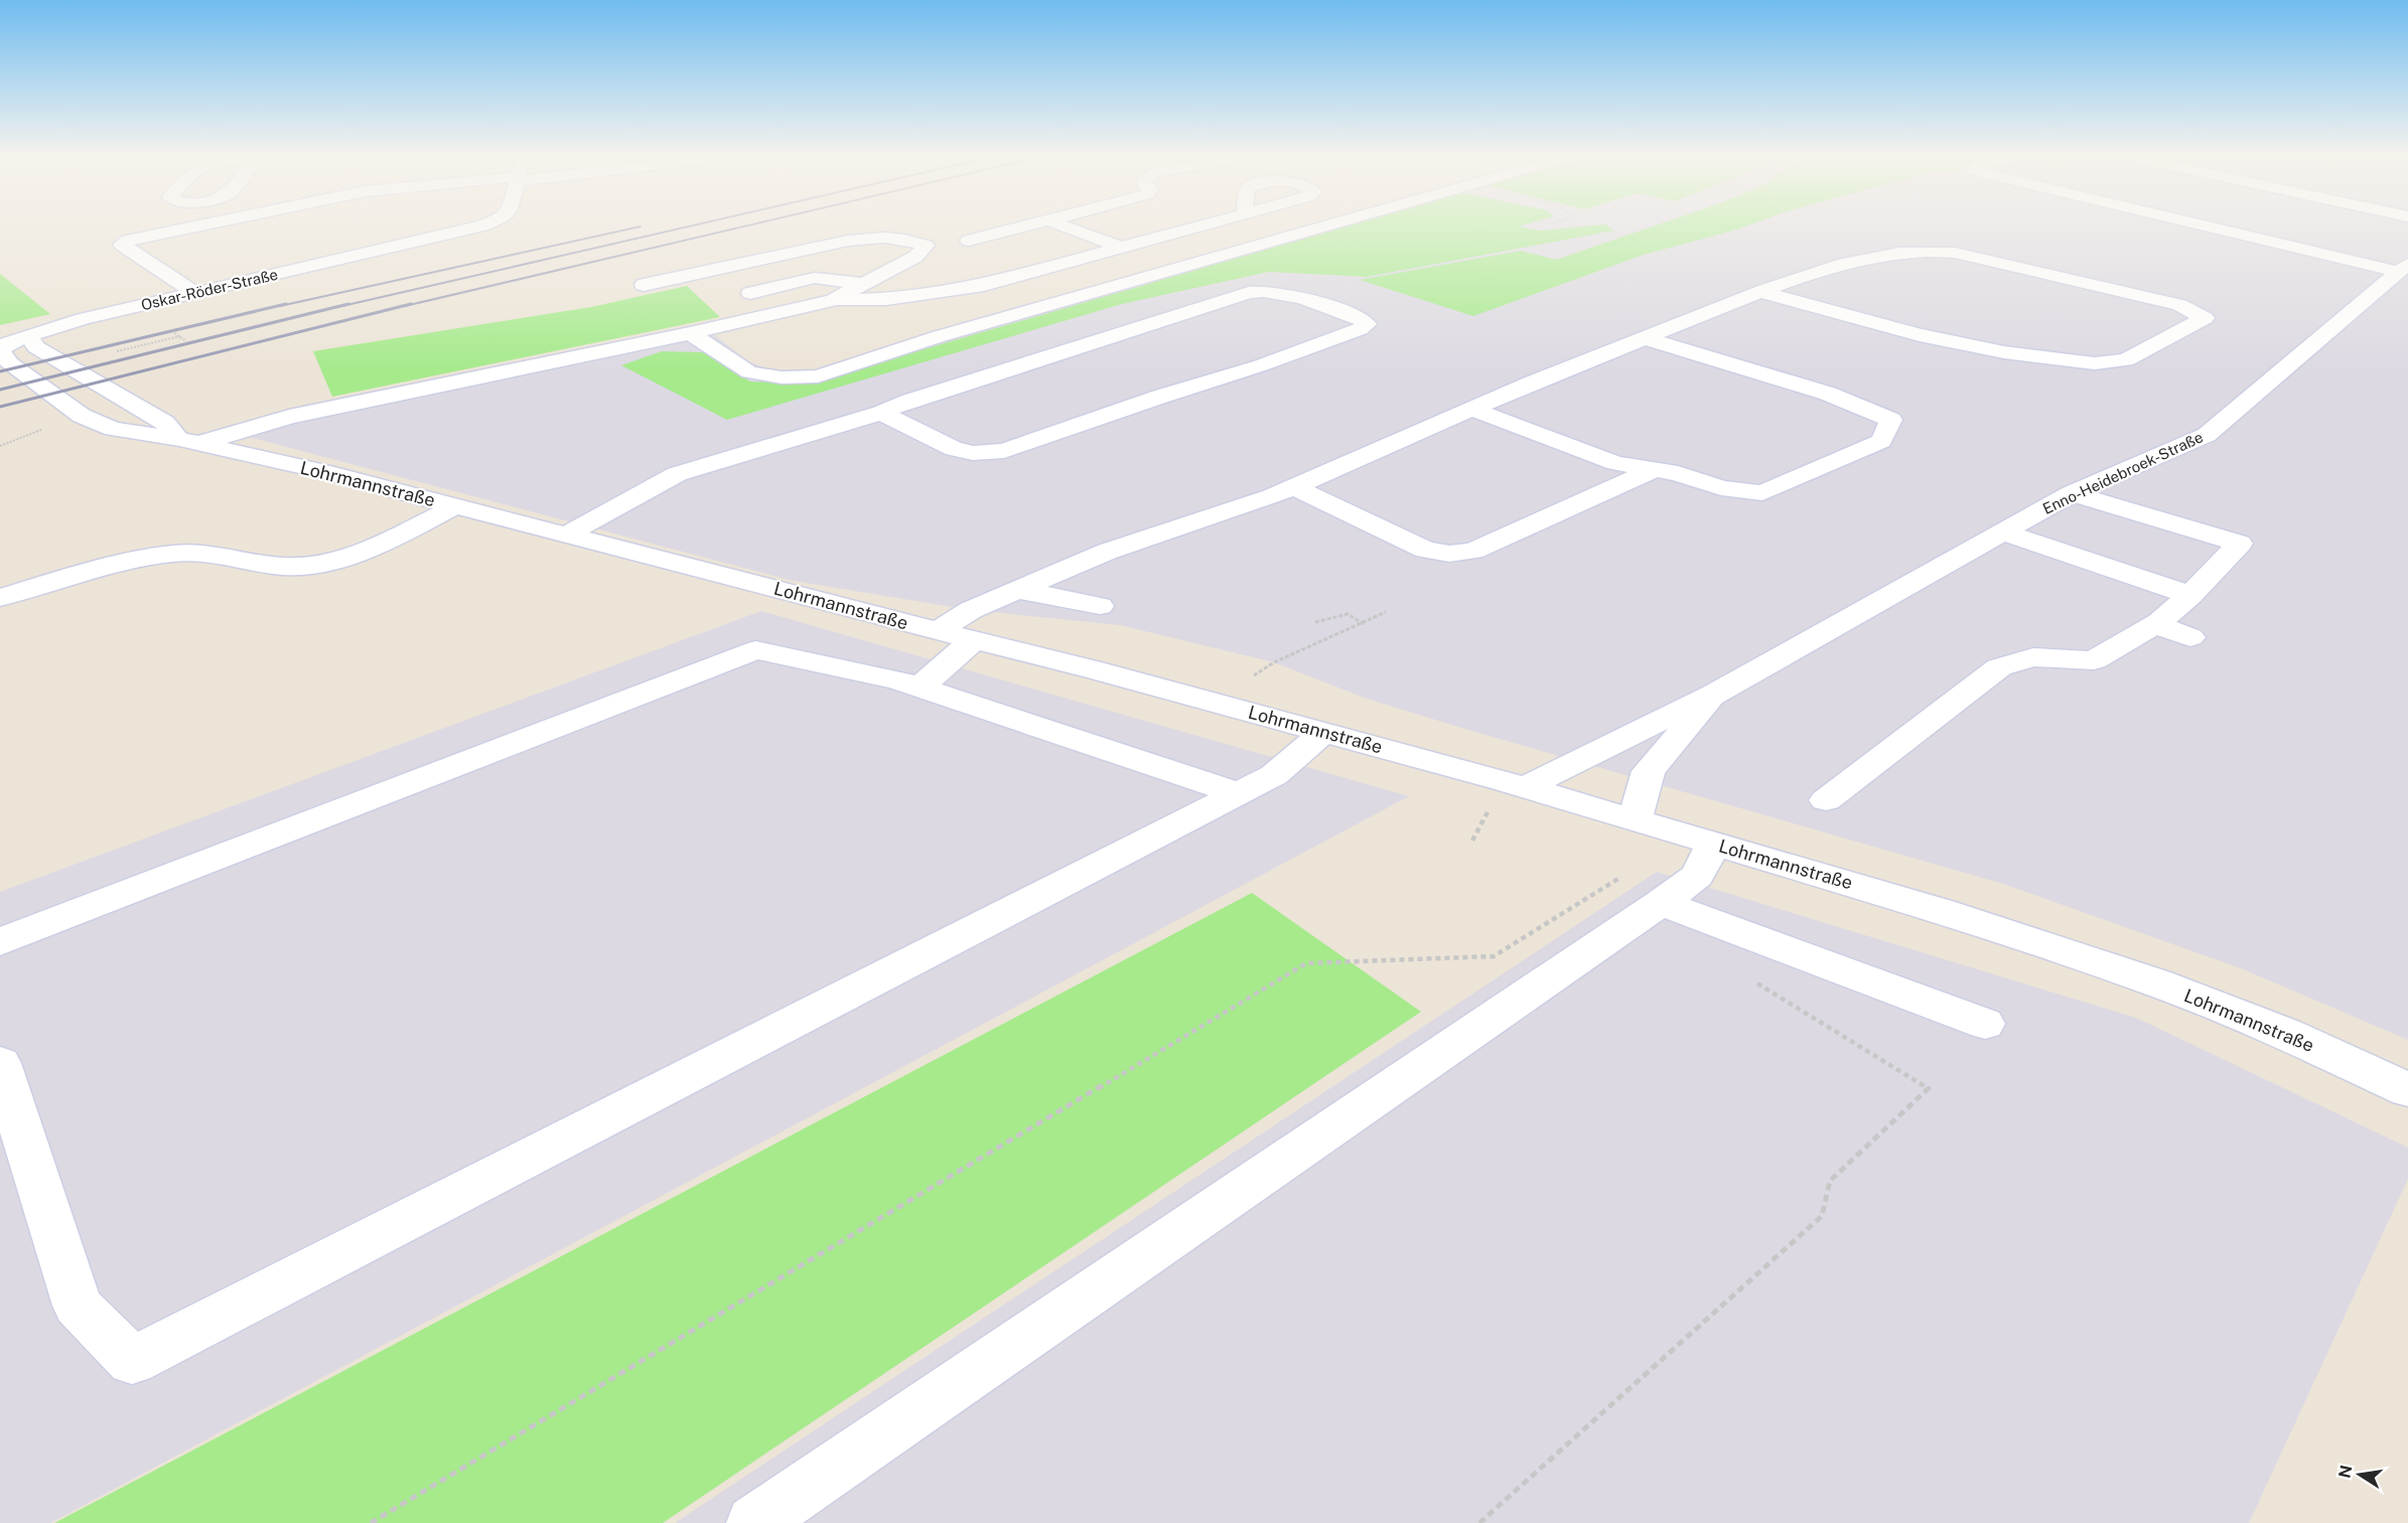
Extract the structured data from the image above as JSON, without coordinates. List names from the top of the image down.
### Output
{
  "streets": {
    "street": ["Oskar-Röder-Straße", "Enno-Heidebroek-Straße", "Lohrmannstraße"]
  },
  "crossings": [
    ["Oskar-Röder-Straße", "Lohrmannstraße"],
    ["Enno-Heidebroek-Straße", "Lohrmannstraße"]
  ],
  "north": "left"
}
